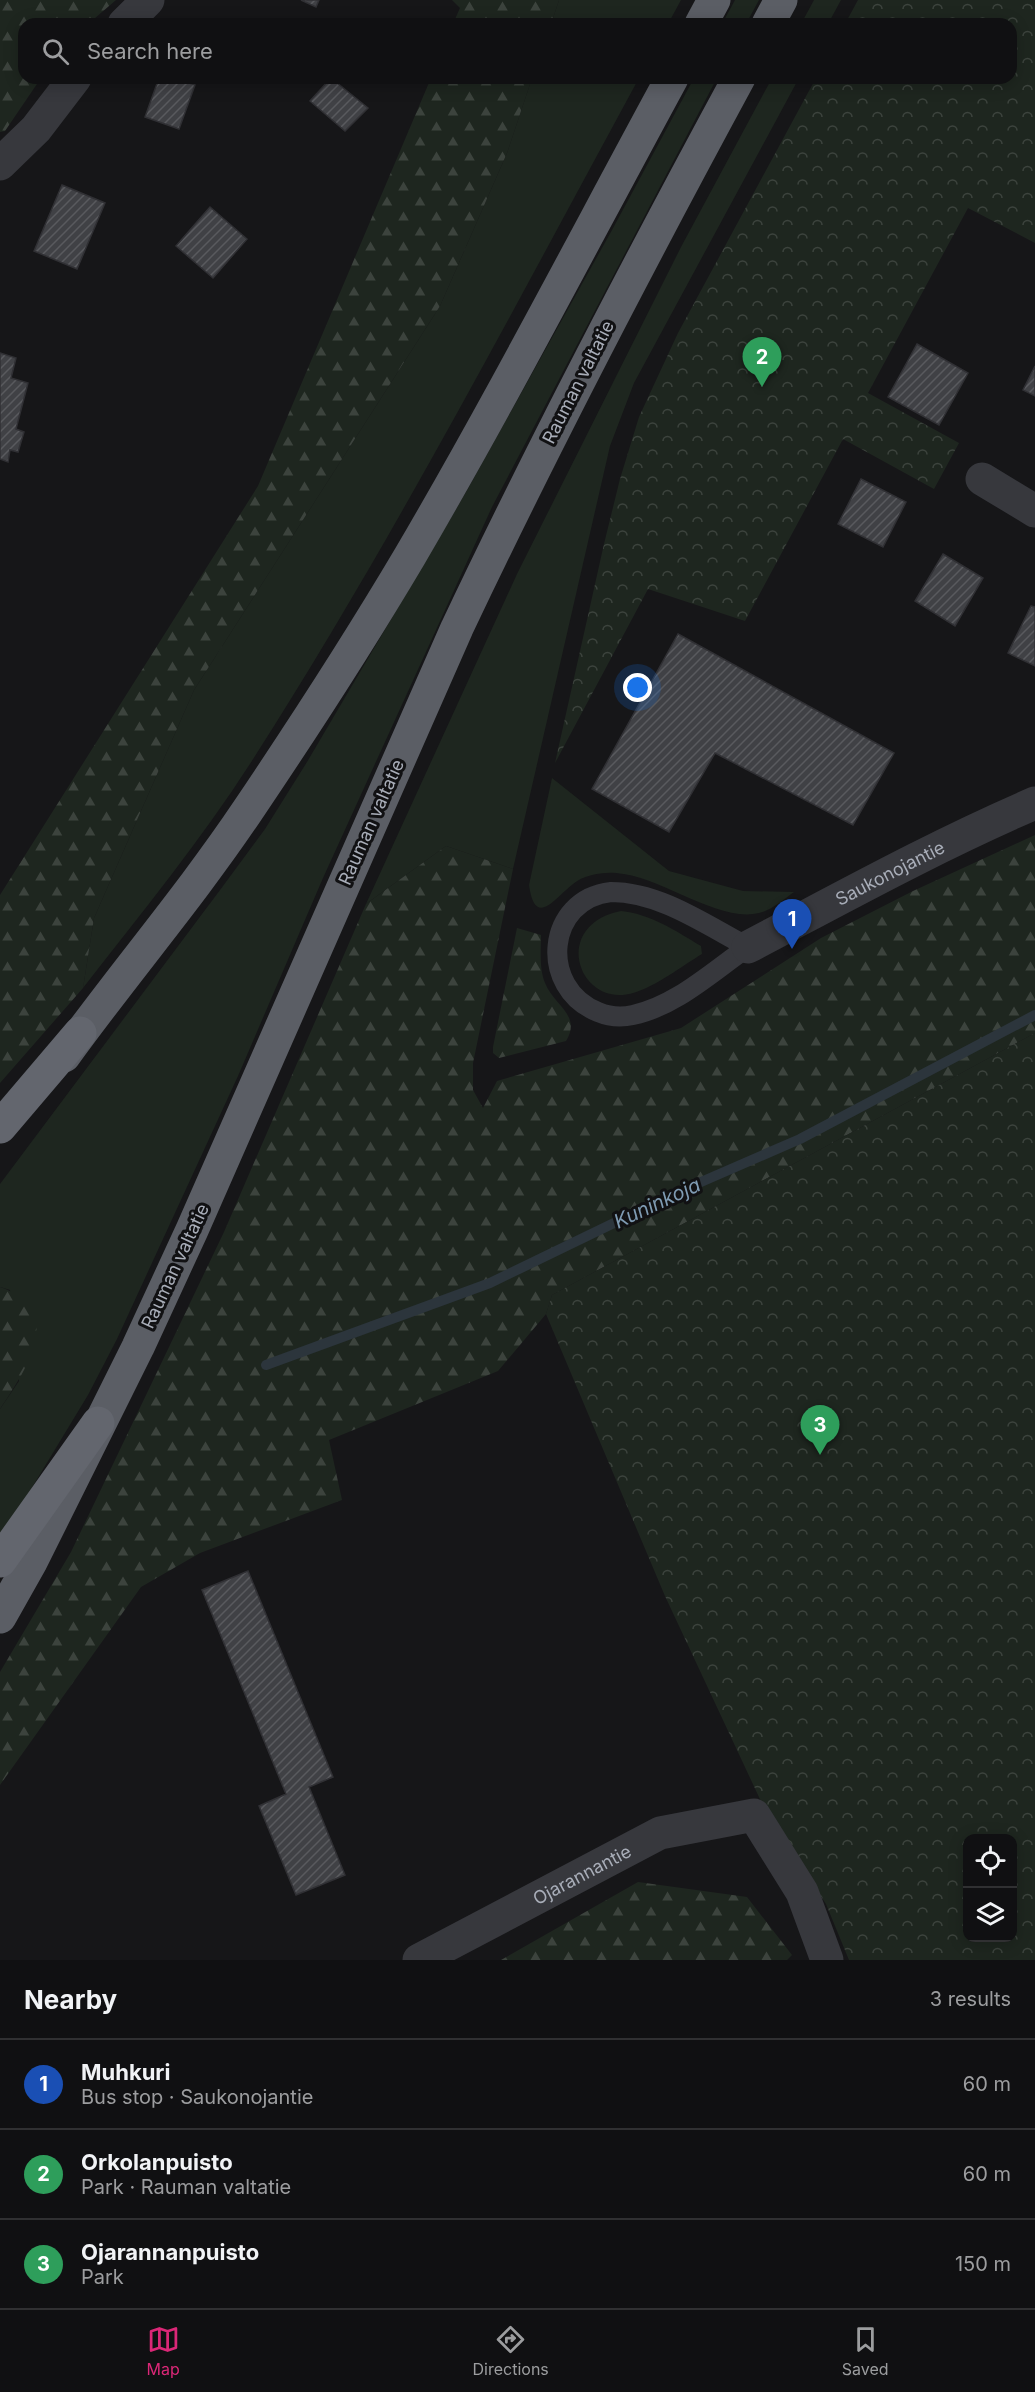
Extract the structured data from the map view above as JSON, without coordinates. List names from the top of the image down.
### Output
{
  "streets": {
    "highway": ["Rauman valtatie"],
    "street": ["Saukonojantie", "Ojarannantie"]
  },
  "water": ["Kuninkoja"],
  "page": {
    "search": "Search here",
    "pins": ["2", "1", "3"],
    "heading": ["Nearby", "3 results"],
    "list": [
      {
        "mark": "1",
        "name": "Muhkuri",
        "note": "Bus stop · Saukonojantie",
        "value": "60 m"
      },
      {
        "mark": "2",
        "name": "Orkolanpuisto",
        "note": "Park · Rauman valtatie",
        "value": "60 m"
      },
      {
        "mark": "3",
        "name": "Ojarannanpuisto",
        "note": "Park",
        "value": "150 m"
      }
    ],
    "nav": ["Map", "Directions", "Saved"]
  }
}
